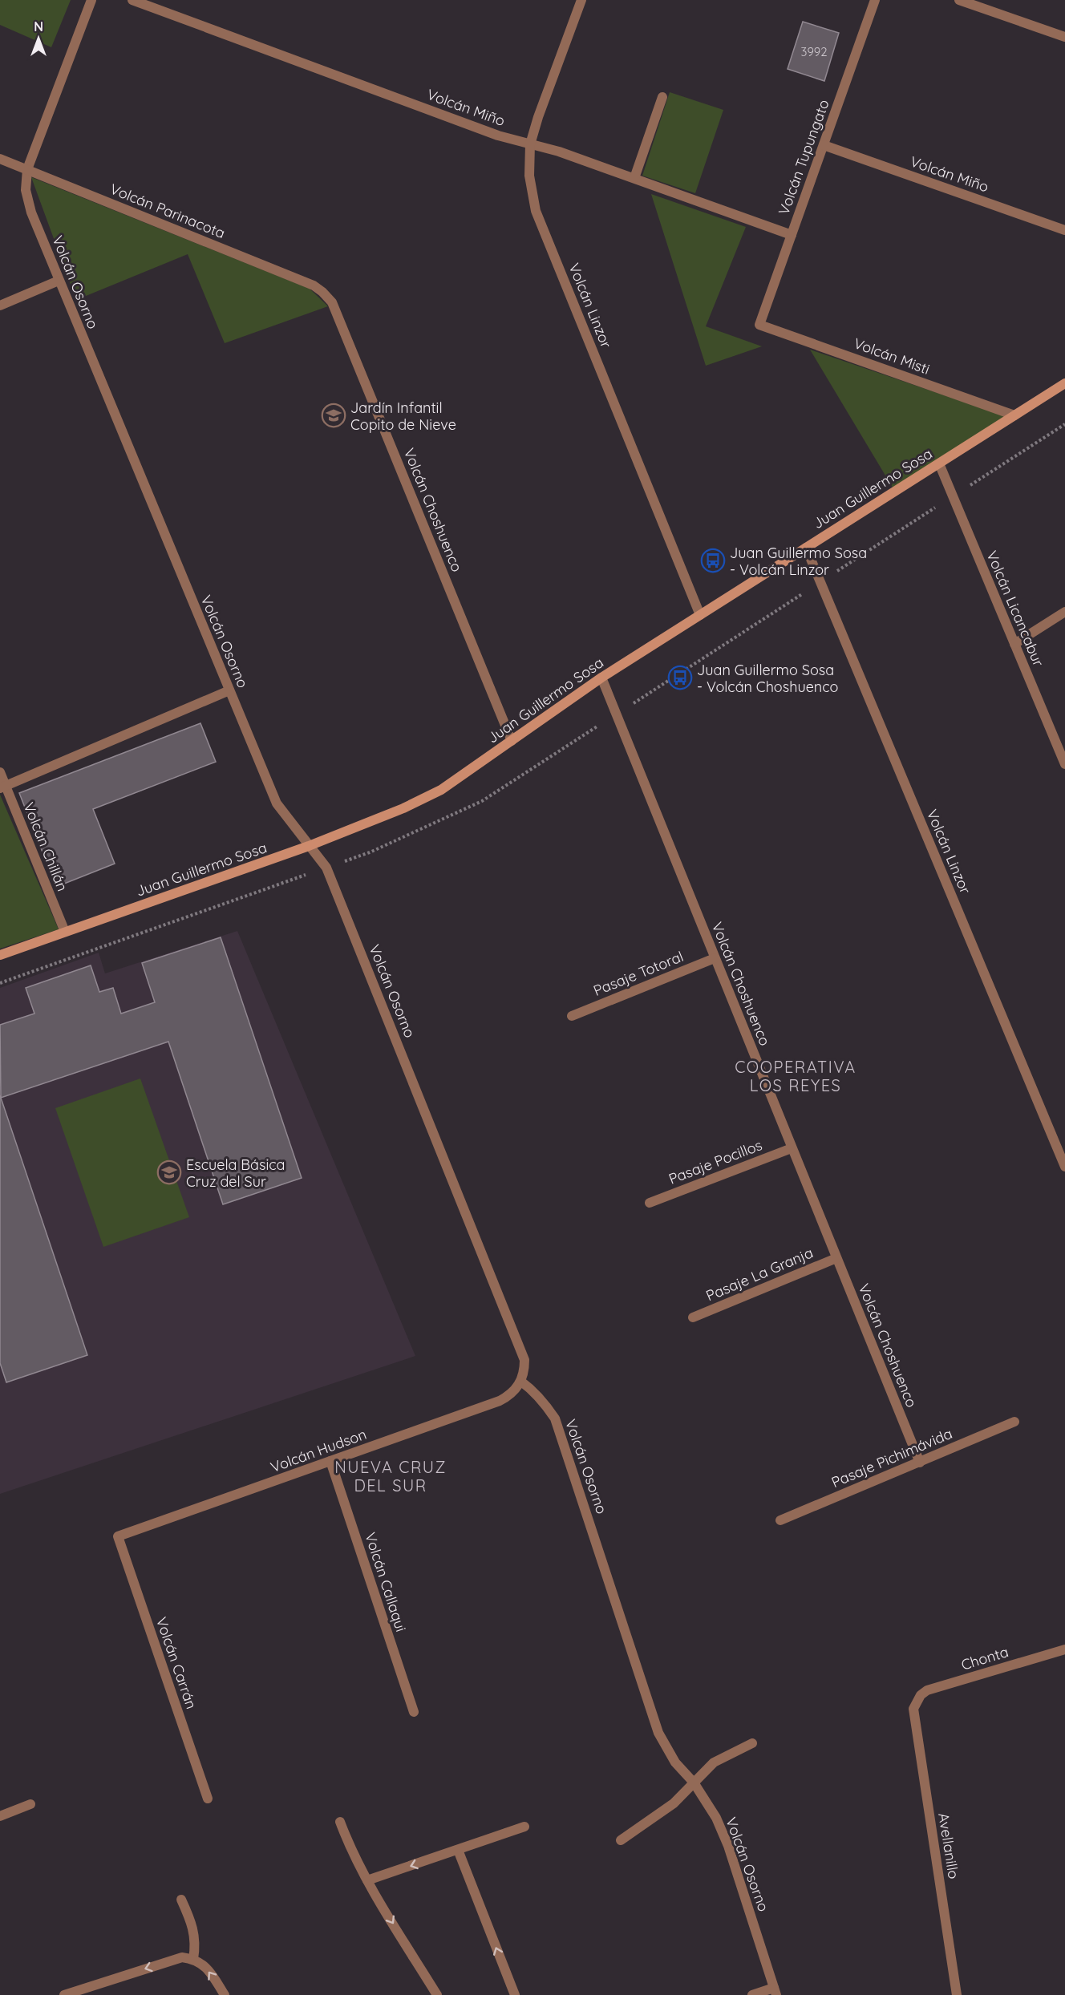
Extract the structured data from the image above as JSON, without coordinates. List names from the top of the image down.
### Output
{
  "streets": {
    "street": [
      "Volcán Miño",
      "Volcán Tupungato",
      "Volcán Parinacota",
      "Volcán Osorno",
      "Volcán Linzor",
      "Volcán Misti",
      "Juan Guillermo Sosa",
      "Volcán Choshuenco",
      "Volcán Licancabur",
      "Volcán Chillán",
      "Pasaje Totoral",
      "Pasaje Pocillos",
      "Pasaje La Granja",
      "Volcán Hudson",
      "Pasaje Pichimávida",
      "Volcán Callaqui",
      "Chonta",
      "Volcán Carrán",
      "Avellanillo"
    ]
  },
  "crossings": [
    ["Volcán Miño", "Volcán Tupungato"],
    ["Volcán Miño", "Volcán Linzor"],
    ["Volcán Tupungato", "Volcán Misti"],
    ["Volcán Parinacota", "Volcán Osorno"],
    ["Volcán Parinacota", "Volcán Choshuenco"],
    ["Volcán Osorno", "Juan Guillermo Sosa"],
    ["Volcán Osorno", "Volcán Hudson"],
    ["Volcán Linzor", "Juan Guillermo Sosa"],
    ["Volcán Misti", "Juan Guillermo Sosa"],
    ["Juan Guillermo Sosa", "Volcán Choshuenco"],
    ["Juan Guillermo Sosa", "Volcán Licancabur"],
    ["Juan Guillermo Sosa", "Volcán Chillán"],
    ["Volcán Choshuenco", "Pasaje Totoral"],
    ["Volcán Choshuenco", "Pasaje Pocillos"],
    ["Volcán Choshuenco", "Pasaje La Granja"],
    ["Volcán Choshuenco", "Pasaje Pichimávida"],
    ["Volcán Hudson", "Volcán Callaqui"],
    ["Volcán Hudson", "Volcán Carrán"],
    ["Chonta", "Avellanillo"]
  ],
  "districts": ["COOPERATIVA LOS REYES", "NUEVA CRUZ DEL SUR"],
  "places": {
    "school or university": ["Jardín Infantil Copito de Nieve", "Escuela Básica Cruz del Sur"],
    "bus stop": ["Juan Guillermo Sosa - Volcán Linzor", "Juan Guillermo Sosa - Volcán Choshuenco"]
  },
  "house_numbers": ["3992"],
  "north": "top"
}
